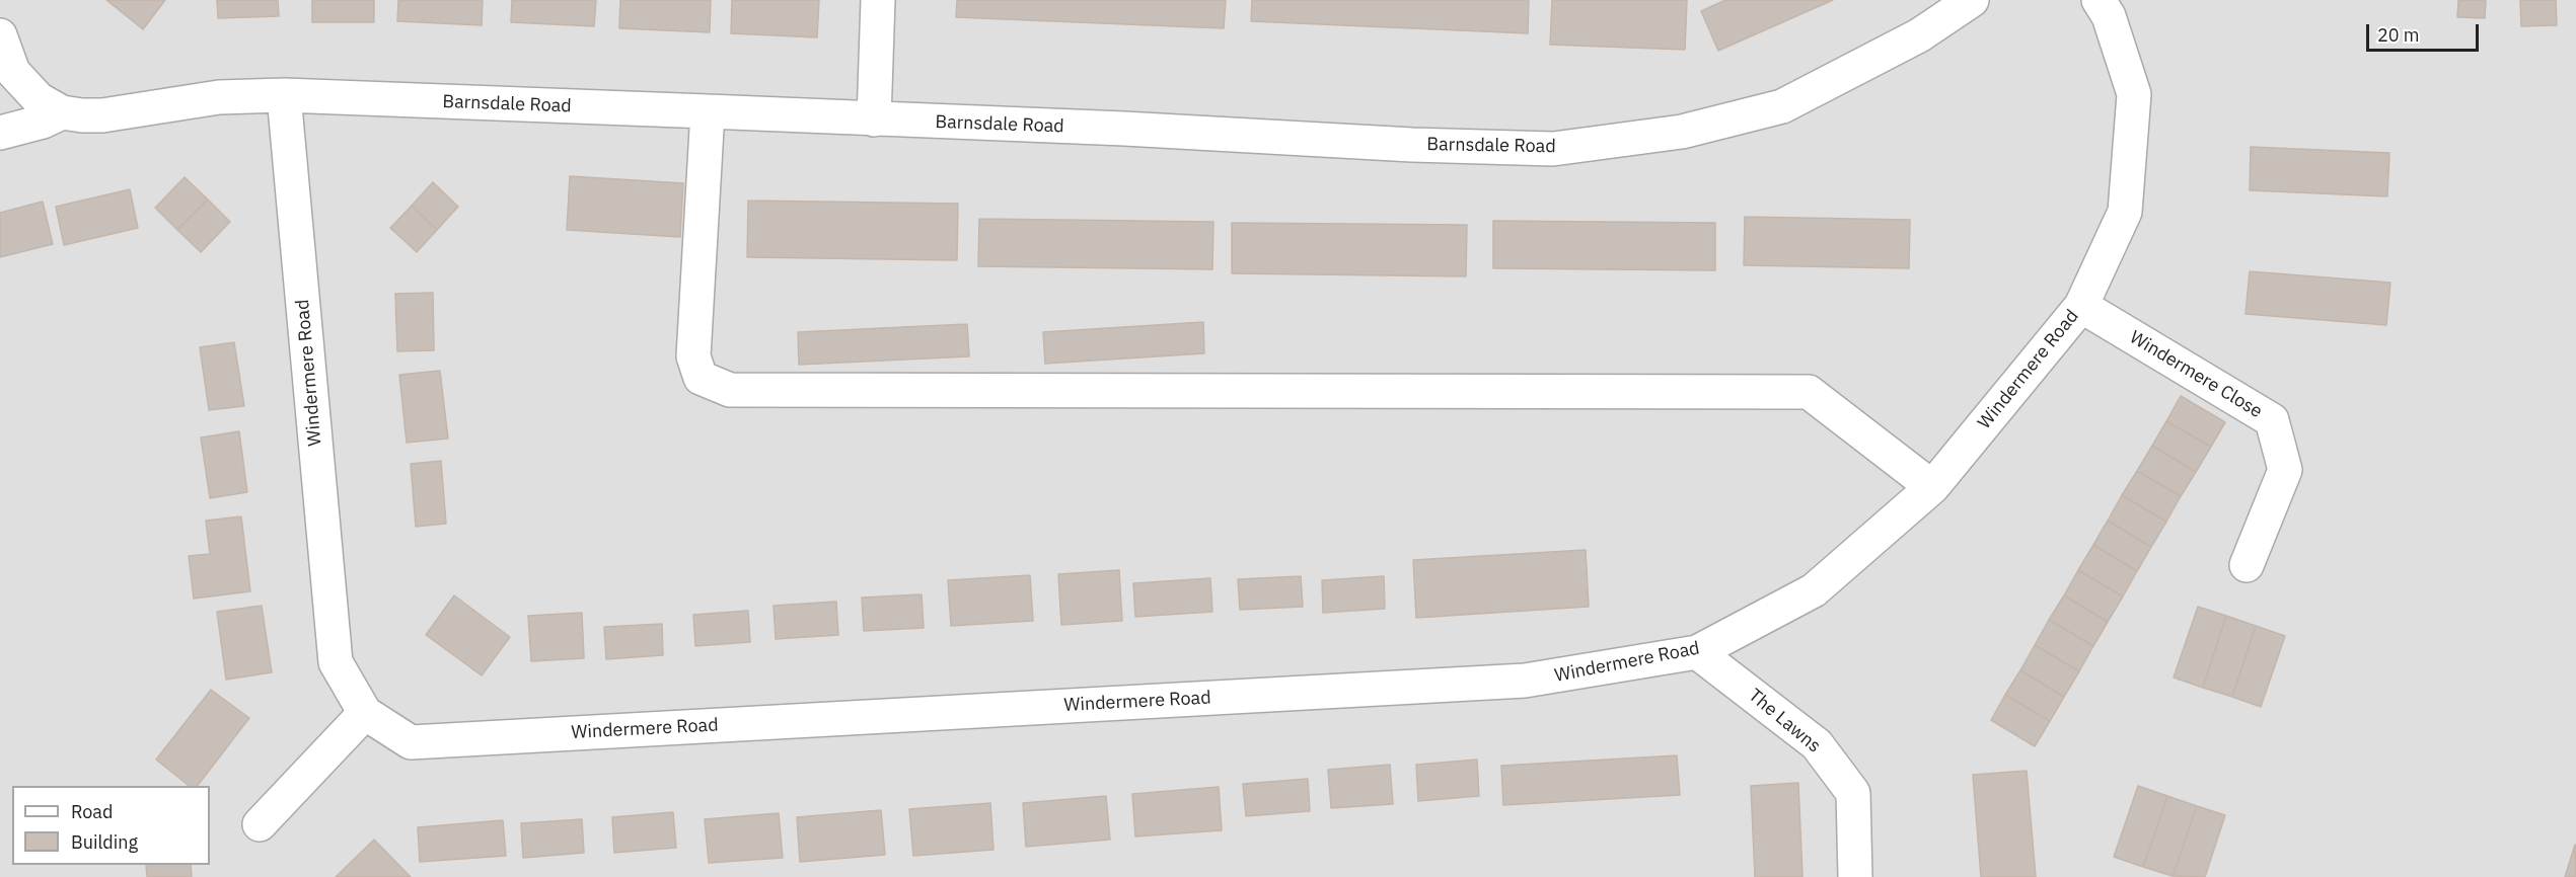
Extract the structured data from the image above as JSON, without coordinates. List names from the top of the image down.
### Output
{
  "streets": {
    "street": [
      "Barnsdale Road",
      "Windermere Road",
      "Windermere Close",
      "The Lawns"
    ]
  },
  "crossings": [
    ["Barnsdale Road", "Windermere Road"],
    ["Windermere Road", "Windermere Close"],
    ["Windermere Road", "The Lawns"]
  ],
  "legend": ["Road", "Building"],
  "scale_bar": "20 m"
}
